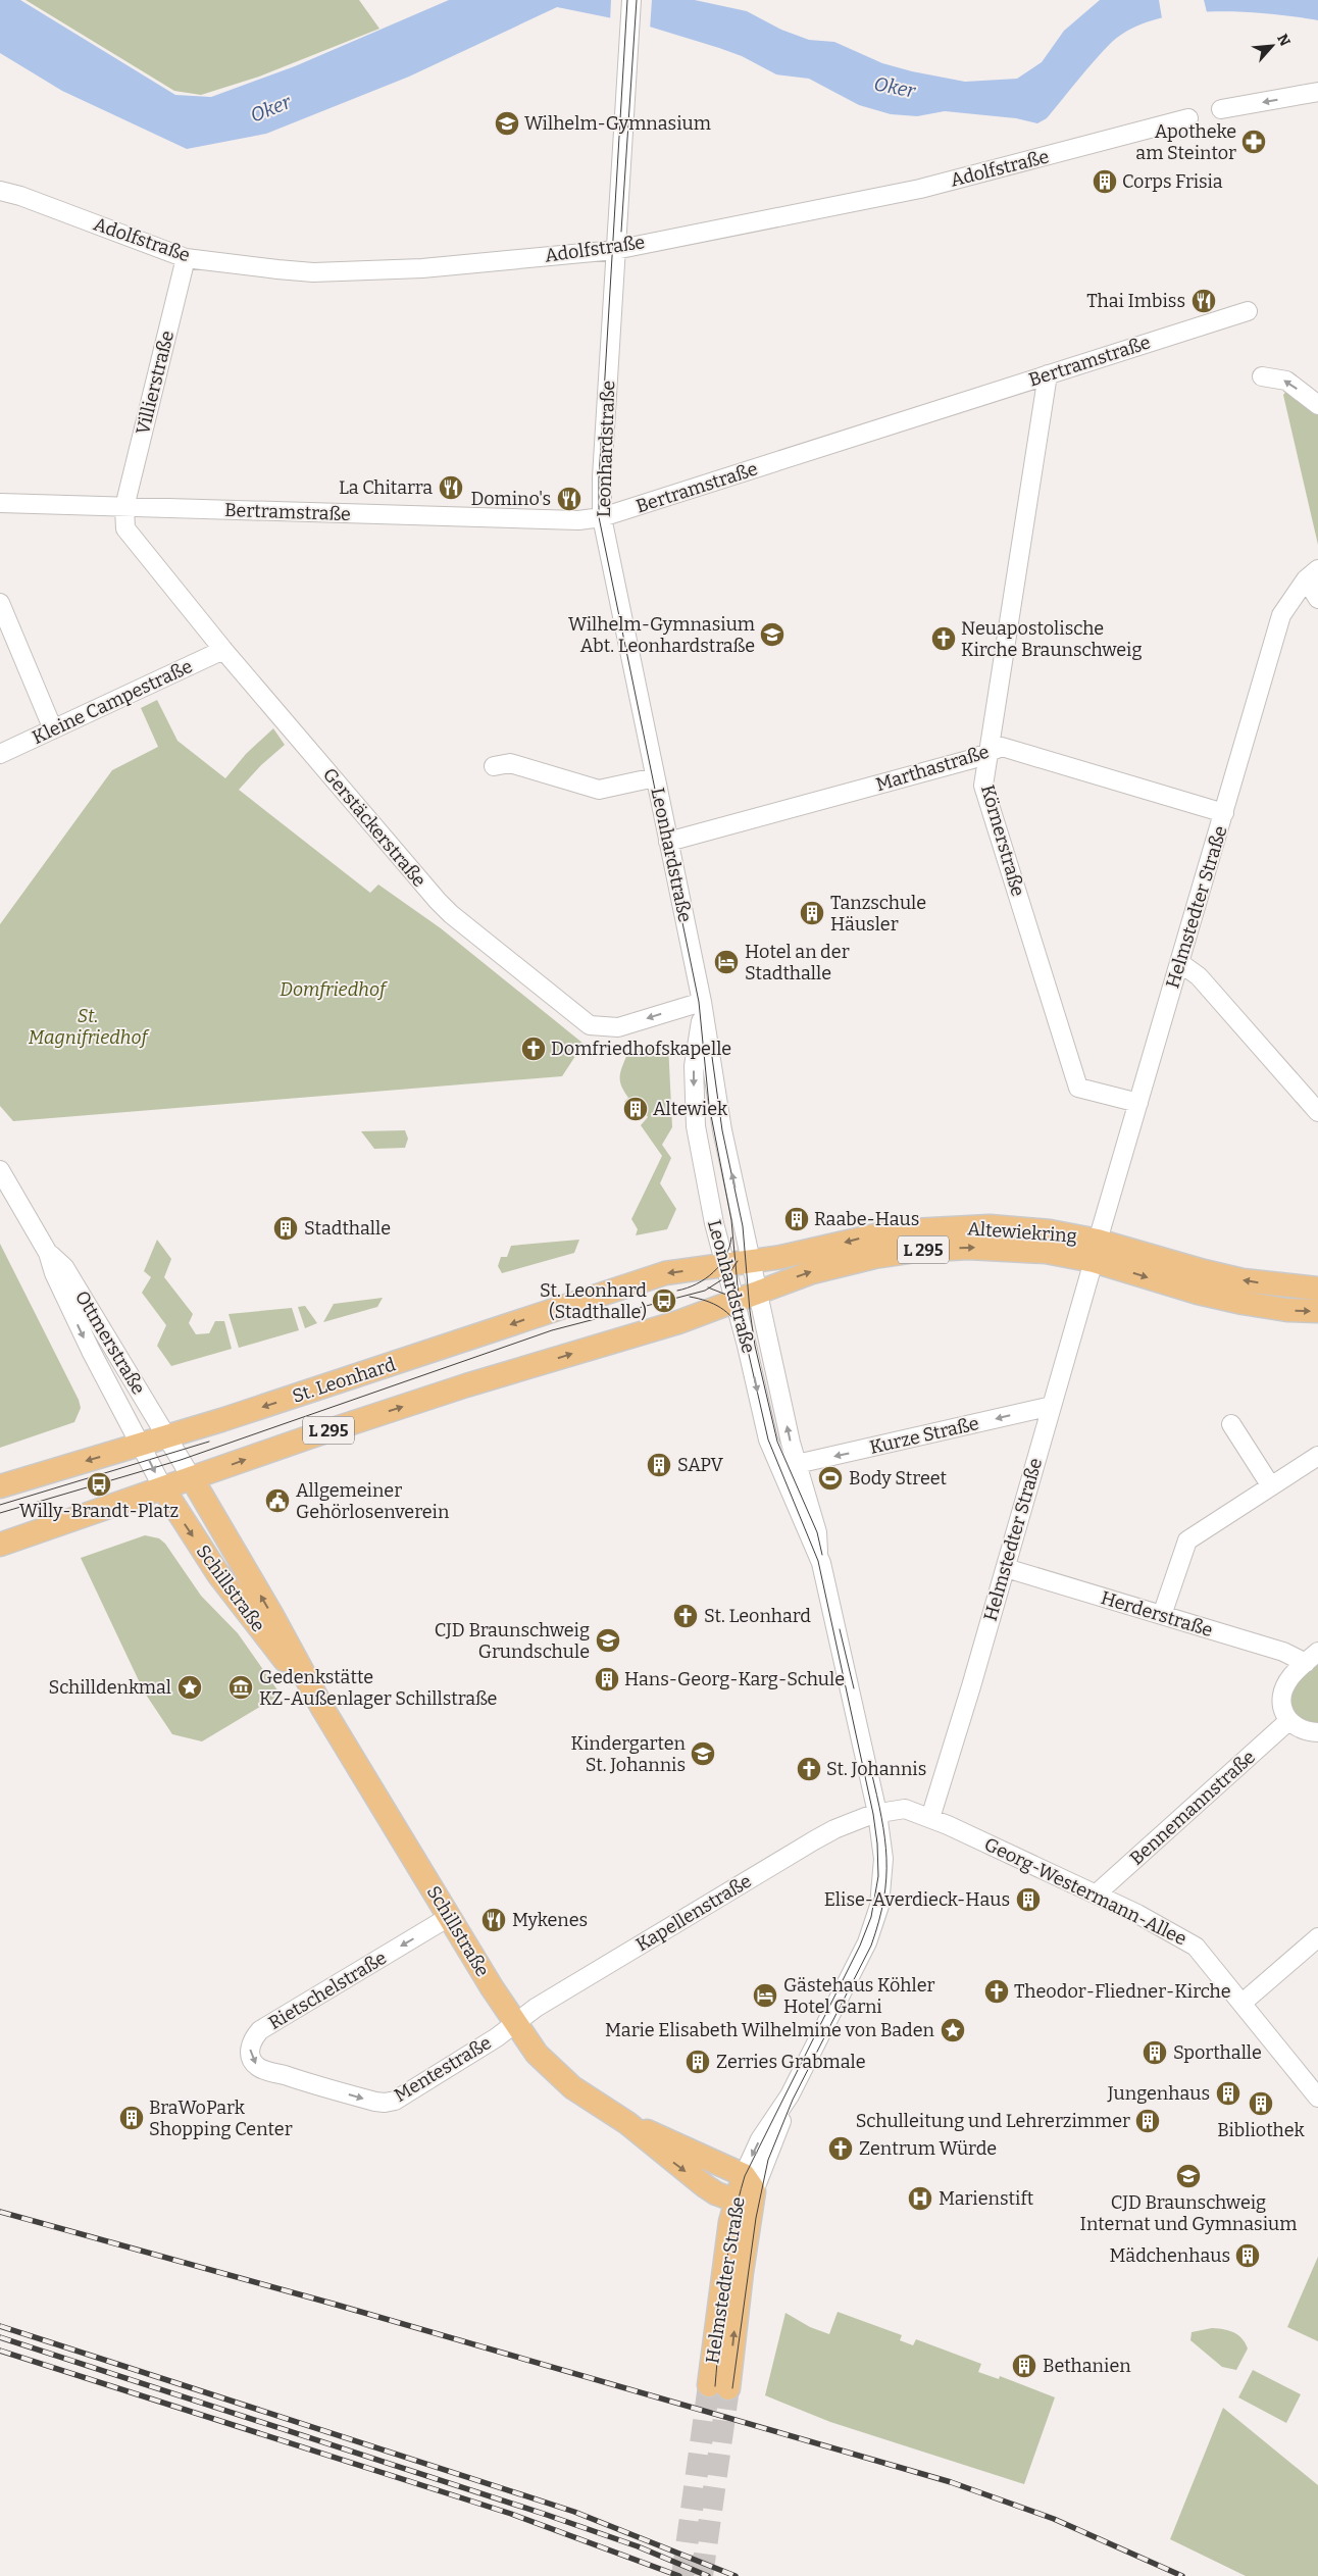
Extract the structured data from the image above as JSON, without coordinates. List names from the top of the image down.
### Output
{
  "streets": {
    "main road": [
      "Helmstedter Straße",
      "Altewiekring",
      "L 295",
      "St. Leonhard",
      "Schillstraße"
    ],
    "street": [
      "Adolfstraße",
      "Bertramstraße",
      "Villierstraße",
      "Leonhardstraße",
      "Kleine Campestraße",
      "Marthastraße",
      "Gerstäckerstraße",
      "Körnerstraße",
      "Ottmerstraße",
      "Kurze Straße",
      "Herderstraße",
      "Bennemannstraße",
      "Georg-Westermann-Allee",
      "Kapellenstraße",
      "Rietschelstraße",
      "Mentestraße"
    ]
  },
  "crossings": [
    ["Adolfstraße", "Villierstraße"],
    ["Adolfstraße", "Leonhardstraße"],
    ["Bertramstraße", "Villierstraße"],
    ["Bertramstraße", "Leonhardstraße"],
    ["Bertramstraße", "Gerstäckerstraße"],
    ["Bertramstraße", "Körnerstraße"],
    ["Villierstraße", "Gerstäckerstraße"],
    ["Leonhardstraße", "Marthastraße"],
    ["Leonhardstraße", "Gerstäckerstraße"],
    ["Leonhardstraße", "Helmstedter Straße"],
    ["Leonhardstraße", "Altewiekring"],
    ["Leonhardstraße", "L 295"],
    ["Leonhardstraße", "St. Leonhard"],
    ["Leonhardstraße", "Kurze Straße"],
    ["Leonhardstraße", "Georg-Westermann-Allee"],
    ["Leonhardstraße", "Kapellenstraße"],
    ["Kleine Campestraße", "Gerstäckerstraße"],
    ["Marthastraße", "Körnerstraße"],
    ["Marthastraße", "Helmstedter Straße"],
    ["Körnerstraße", "Helmstedter Straße"],
    ["Helmstedter Straße", "Altewiekring"],
    ["Helmstedter Straße", "Kurze Straße"],
    ["Helmstedter Straße", "Schillstraße"],
    ["Helmstedter Straße", "Herderstraße"],
    ["Helmstedter Straße", "Georg-Westermann-Allee"],
    ["Altewiekring", "L 295"],
    ["Altewiekring", "St. Leonhard"],
    ["L 295", "Ottmerstraße"],
    ["L 295", "St. Leonhard"],
    ["L 295", "Schillstraße"],
    ["Ottmerstraße", "St. Leonhard"],
    ["Ottmerstraße", "Schillstraße"],
    ["Schillstraße", "Kapellenstraße"],
    ["Schillstraße", "Rietschelstraße"],
    ["Schillstraße", "Mentestraße"],
    ["Bennemannstraße", "Georg-Westermann-Allee"],
    ["Georg-Westermann-Allee", "Kapellenstraße"],
    ["Kapellenstraße", "Mentestraße"],
    ["Rietschelstraße", "Mentestraße"]
  ],
  "one_way": ["Gerstäckerstraße", "Kurze Straße", "Mentestraße"],
  "water": ["Oker"],
  "parks": ["Domfriedhof", "St. Magnifriedhof"],
  "places": {
    "school or university": [
      "Wilhelm-Gymnasium",
      "Wilhelm-Gymnasium Abt. Leonhardstraße",
      "CJD Braunschweig Grundschule",
      "Kindergarten St. Johannis",
      "CJD Braunschweig Internat und Gymnasium"
    ],
    "pharmacy": ["Apotheke am Steintor"],
    "building": [
      "Corps Frisia",
      "Tanzschule Häusler",
      "Altewiek",
      "Raabe-Haus",
      "Stadthalle",
      "SAPV",
      "Hans-Georg-Karg-Schule",
      "Elise-Averdieck-Haus",
      "Sporthalle",
      "Zerries Grabmale",
      "Jungenhaus",
      "Bibliothek",
      "BraWoPark Shopping Center",
      "Schulleitung und Lehrerzimmer",
      "Mädchenhaus",
      "Bethanien"
    ],
    "restaurant": [
      "Thai Imbiss",
      "La Chitarra",
      "Domino's",
      "Mykenes"
    ],
    "church": [
      "Neuapostolische Kirche Braunschweig",
      "Domfriedhofskapelle",
      "St. Leonhard",
      "St. Johannis",
      "Theodor-Fliedner-Kirche",
      "Zentrum Würde"
    ],
    "hotel": ["Hotel an der Stadthalle", "Gästehaus Köhler Hotel Garni"],
    "bus stop": ["St. Leonhard (Stadthalle)", "Willy-Brandt-Platz"],
    "sports": ["Body Street"],
    "public building": ["Allgemeiner Gehörlosenverein"],
    "place": ["Schilldenkmal", "Marie Elisabeth Wilhelmine von Baden"],
    "museum": ["Gedenkstätte KZ-Außenlager Schillstraße"],
    "hospital": ["Marienstift"]
  },
  "north": "top right"
}
